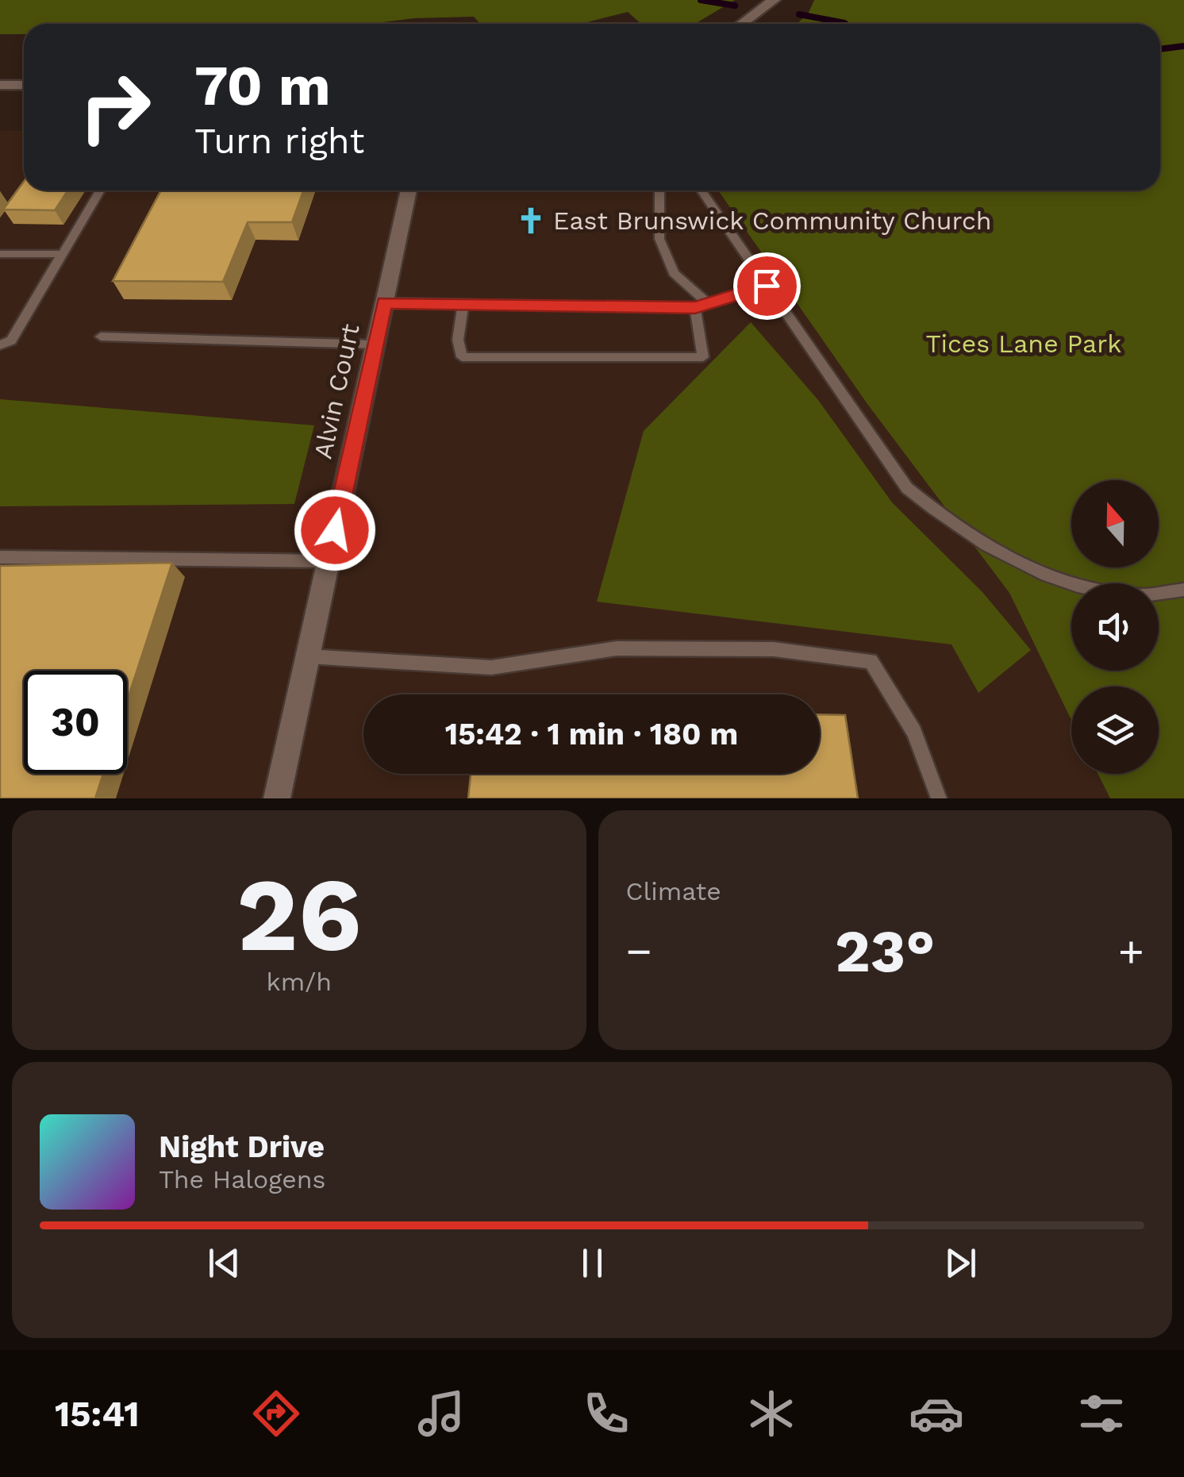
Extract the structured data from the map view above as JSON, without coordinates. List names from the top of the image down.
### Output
{
  "streets": {
    "street": ["Alvin Court"]
  },
  "parks": ["Tices Lane Park"],
  "places": {
    "church": ["East Brunswick Community Church"]
  },
  "north": "top",
  "page": {
    "turn": ["70 m", "Turn right"],
    "limit": "30",
    "trip": "15:42 · 1 min · 180 m",
    "tile": [
      ["26", "km/h"],
      "Climate"
    ],
    "heat": ["−", "23°", "+"],
    "song": ["Night Drive", "The Halogens"],
    "tabs": "15:41"
  }
}
